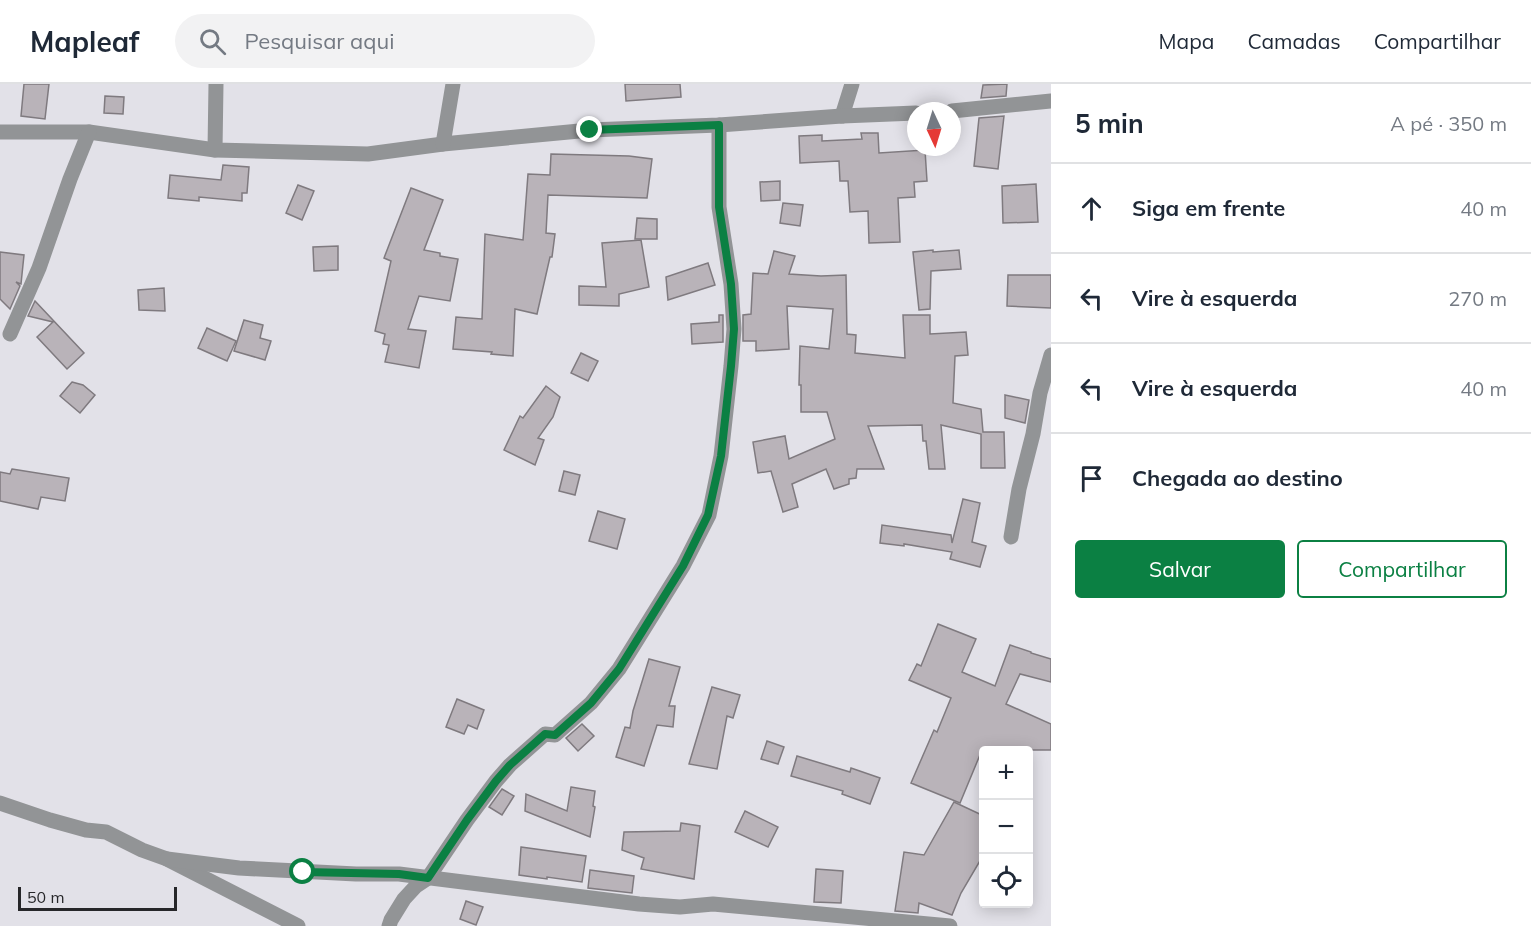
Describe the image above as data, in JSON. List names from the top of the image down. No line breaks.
{"scale_bar":"50 m","north":"bottom","page":{"header":"Mapleaf","search":"Pesquisar aqui","nav":["Mapa","Camadas","Compartilhar"],"heading":["5 min","A pé · 350 m"],"list":[["Siga em frente","40 m"],["Vire à esquerda","270 m"],["Vire à esquerda","40 m"],"Chegada ao destino"],"buttons":["Salvar","Compartilhar"],"map_buttons":["+","−"],"scale":"50 m"}}
